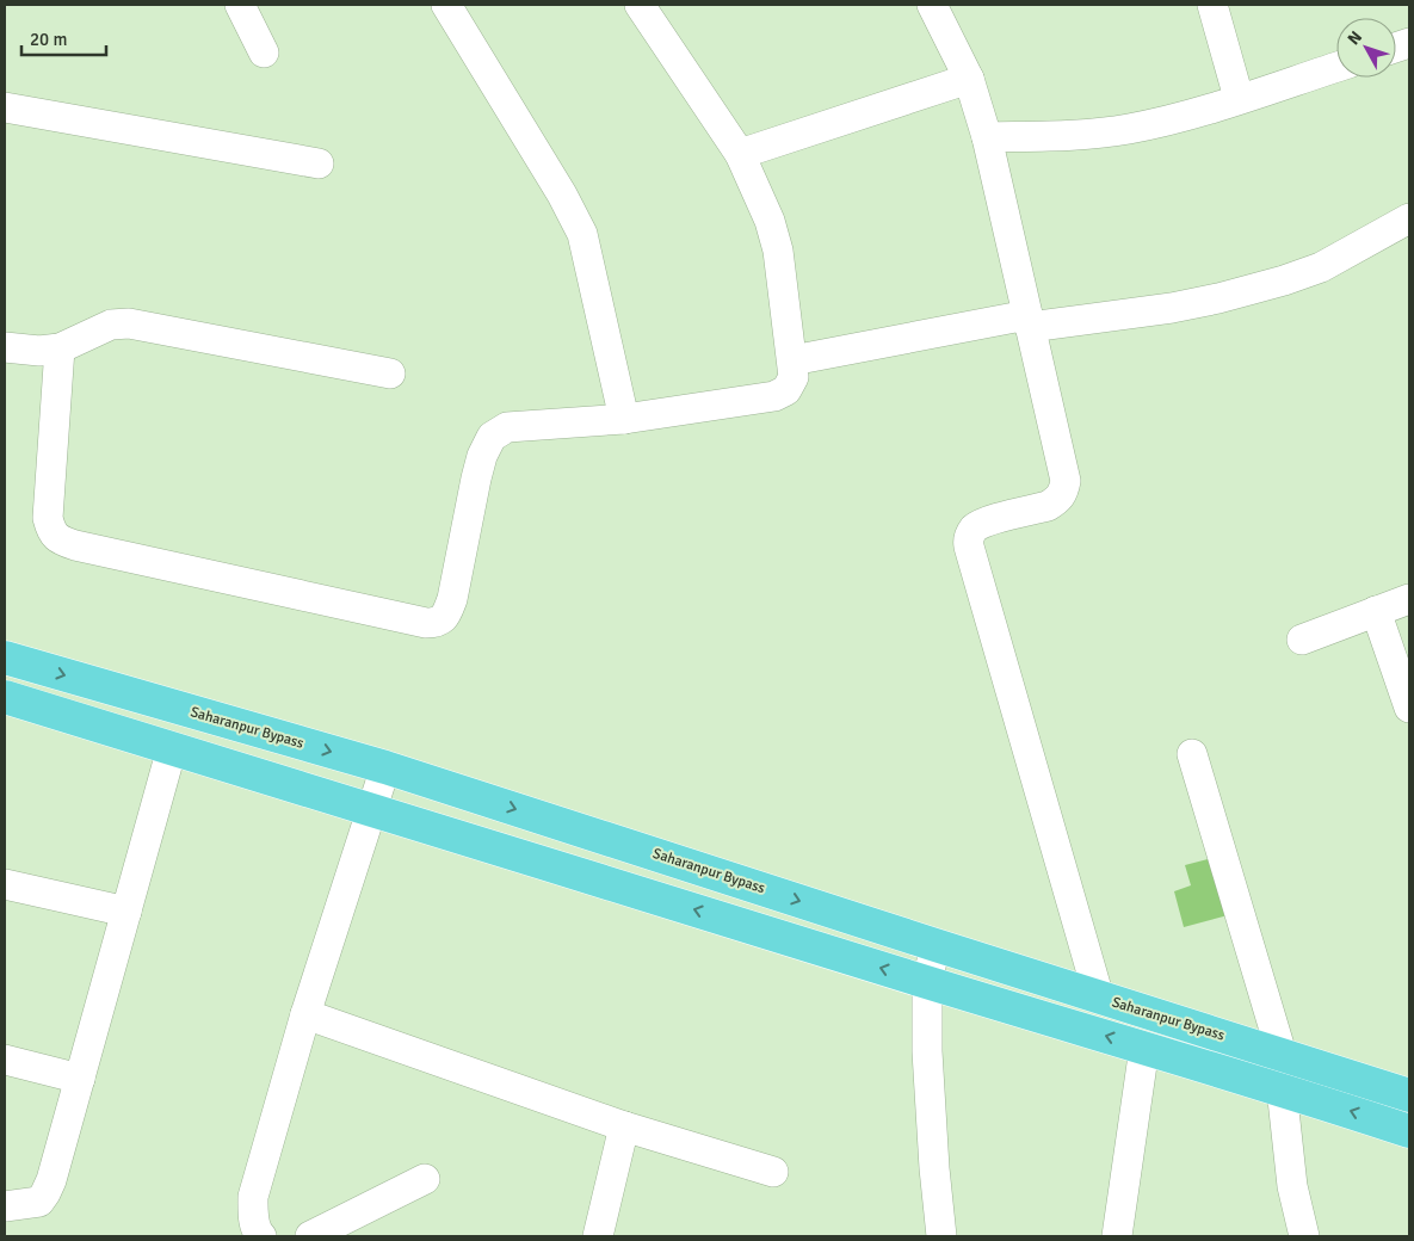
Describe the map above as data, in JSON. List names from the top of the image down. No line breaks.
{"streets":{"main road":["Saharanpur Bypass"]},"scale_bar":"20 m","north":"top left"}
